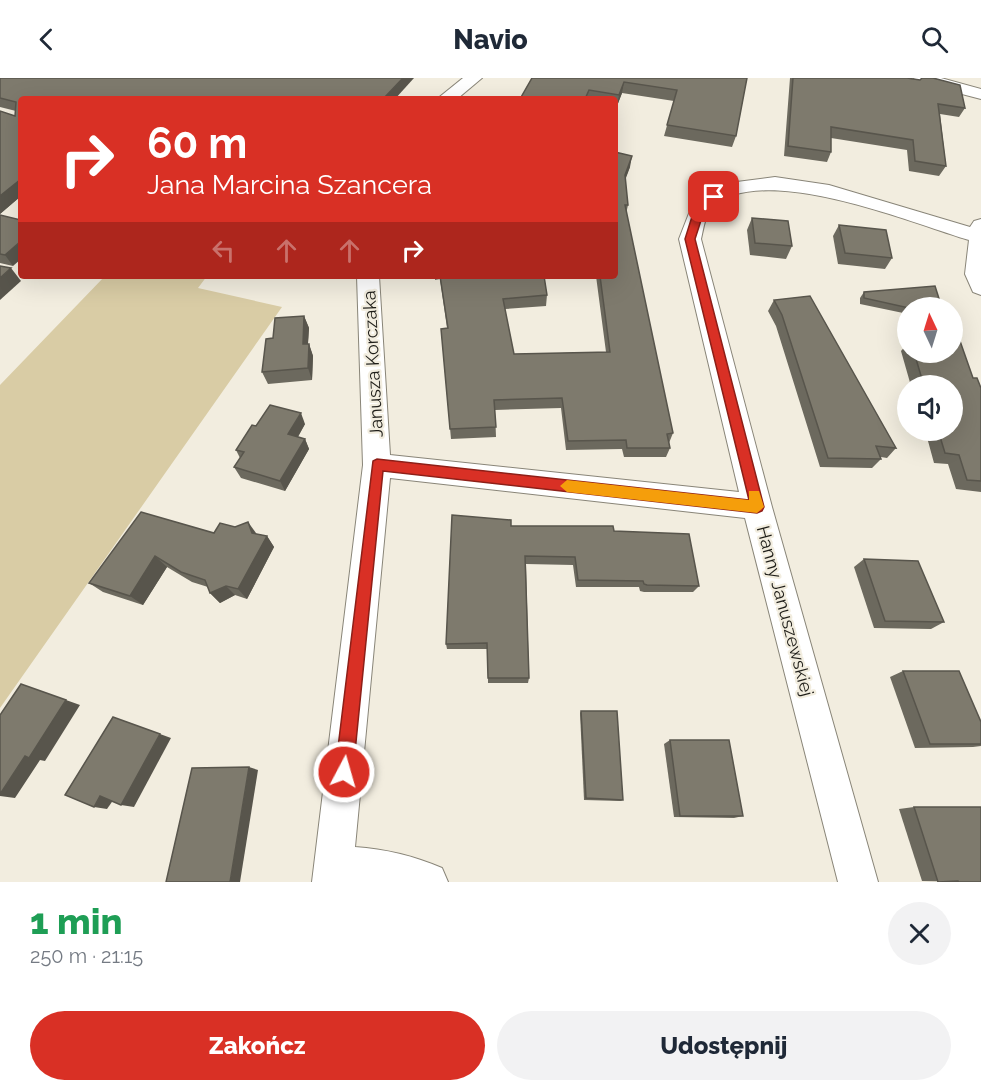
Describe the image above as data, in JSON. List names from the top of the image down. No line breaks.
{"streets":{"street":["Janusza Korczaka","Hanny Januszewskiej"]},"north":"top","page":{"header":"Navio","turn":["60 m","Jana Marcina Szancera"],"heading":["1 min","250 m · 21:15"],"buttons":["Zakończ","Udostępnij"]}}
